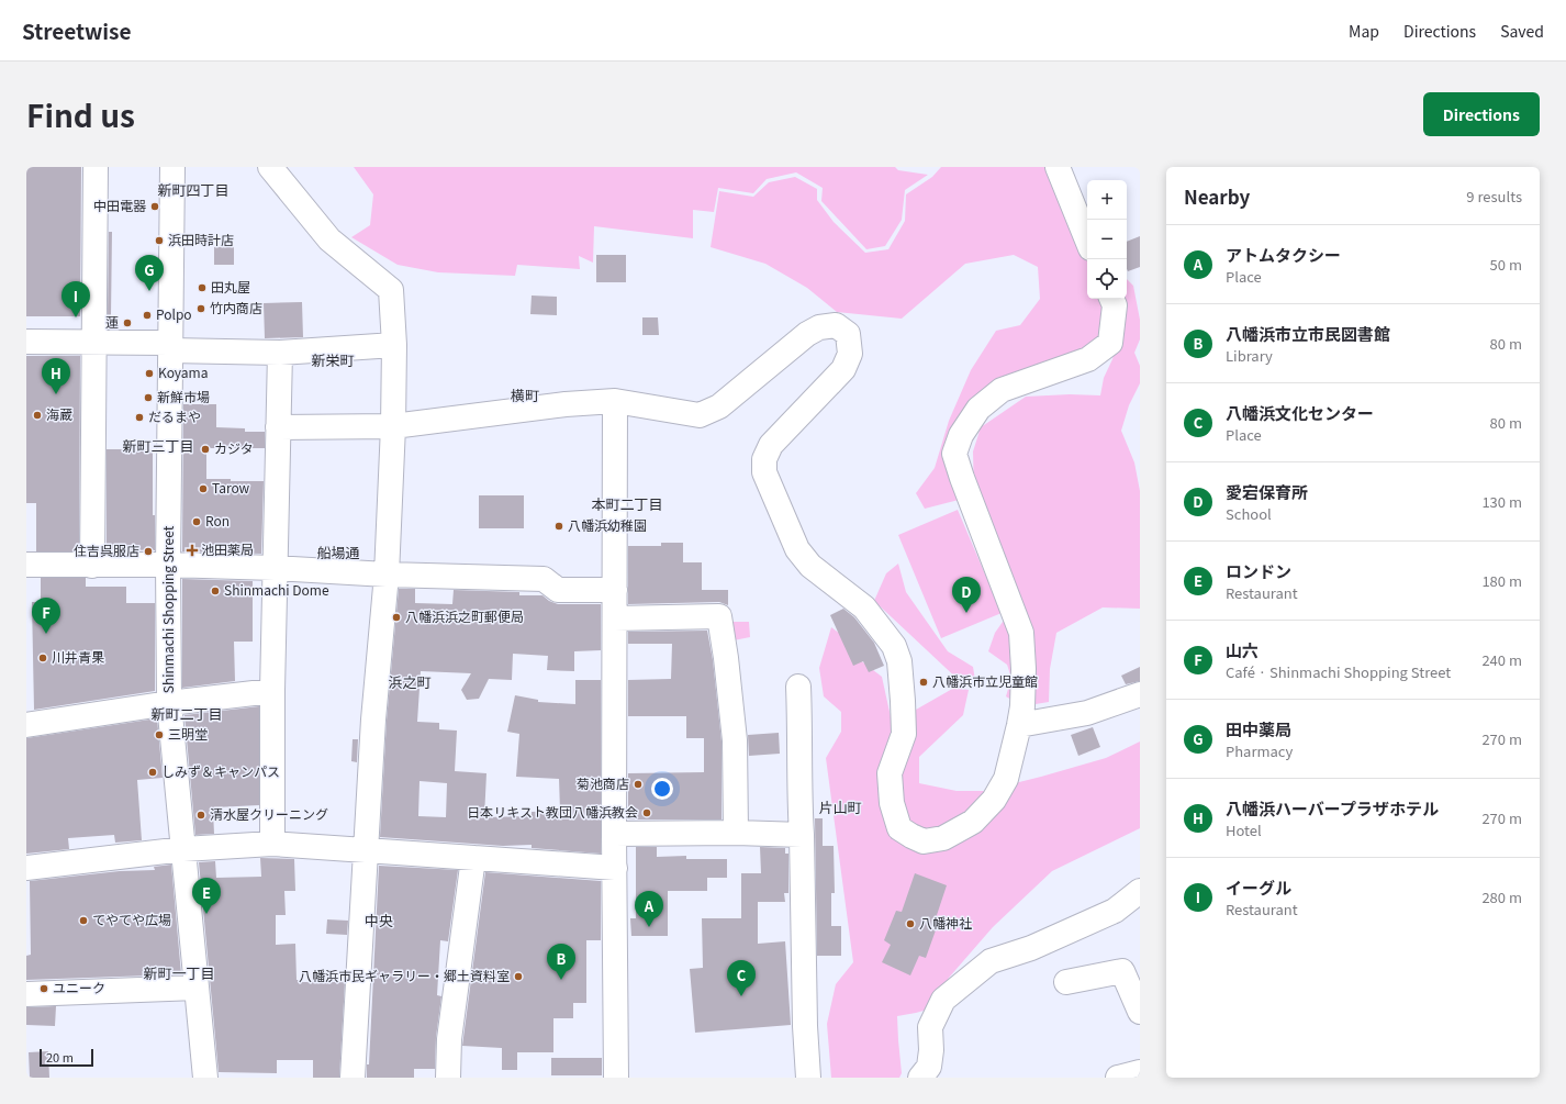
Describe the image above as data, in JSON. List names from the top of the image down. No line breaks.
{"streets":{"street":["Shinmachi Shopping Street"]},"districts":["新町四丁目","新栄町","横町","新町三丁目","本町二丁目","船場通","浜之町","新町二丁目","片山町","中央","新町一丁目"],"places":{"other":["中田電器","浜田時計店","田丸屋","竹内商店","Polpo","蓮","Koyama","新鮮市場","海蔵","だるまや","カジタ","Tarow","Ron","八幡浜幼稚園","住吉呉服店","Shinmachi Dome","八幡浜浜之町郵便局","川井青果","八幡浜市立児童館","三明堂","しみず＆キャンパス","菊池商店","日本リキスト教団八幡浜教会","清水屋クリーニング","てやてや広場","八幡神社","八幡浜市民ギャラリー・郷土資料室","ユニーク"],"health":["池田薬局"]},"scale_bar":"20 m","page":{"header":"Streetwise","nav":["Map","Directions","Saved"],"title":"Find us","buttons":"Directions","heading":["Nearby","9 results"],"map_buttons":["+","−"],"list":[{"mark":"A","name":"アトムタクシー","note":"Place","value":"50 m"},{"mark":"B","name":"八幡浜市立市民図書館","note":"Library","value":"80 m"},{"mark":"C","name":"八幡浜文化センター","note":"Place","value":"80 m"},{"mark":"D","name":"愛宕保育所","note":"School","value":"130 m"},{"mark":"E","name":"ロンドン","note":"Restaurant","value":"180 m"},{"mark":"F","name":"山六","note":"Café · Shinmachi Shopping Street","value":"240 m"},{"mark":"G","name":"田中薬局","note":"Pharmacy","value":"270 m"},{"mark":"H","name":"八幡浜ハーバープラザホテル","note":"Hotel","value":"270 m"},{"mark":"I","name":"イーグル","note":"Restaurant","value":"280 m"}],"pins":["G","I","H","D","F","E","A","B","C"],"scale":"20 m"}}
